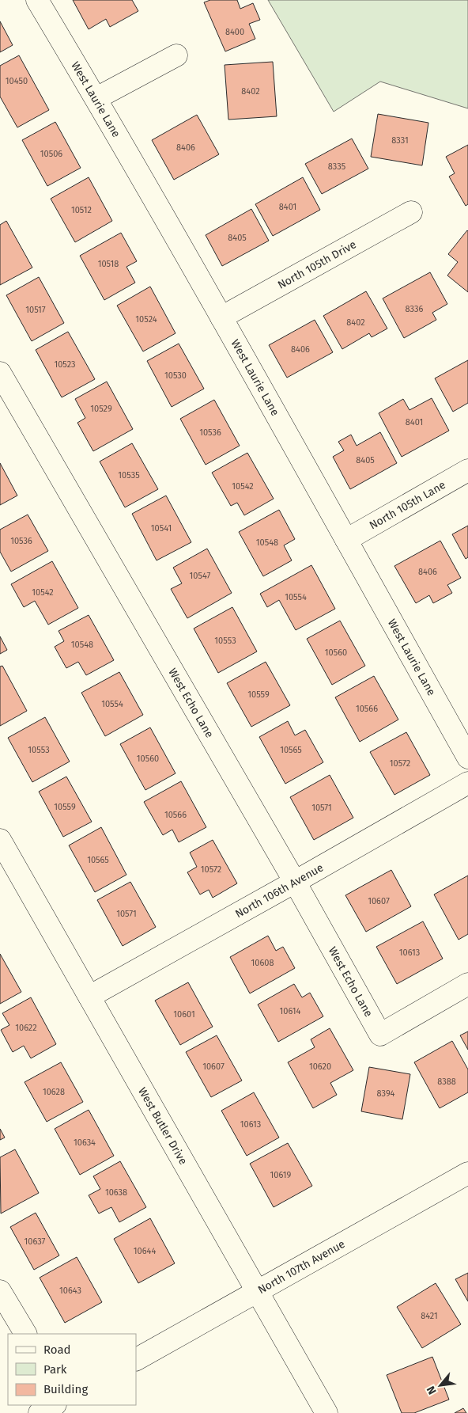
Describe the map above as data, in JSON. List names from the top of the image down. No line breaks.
{"streets":{"street":["West Laurie Lane","North 105th Drive","North 105th Lane","West Echo Lane","North 106th Avenue","West Butler Drive","North 107th Avenue"]},"crossings":[["West Laurie Lane","North 105th Drive"],["West Laurie Lane","North 105th Lane"],["West Echo Lane","North 106th Avenue"],["North 106th Avenue","West Butler Drive"],["West Butler Drive","North 107th Avenue"]],"house_numbers":["8400","10450","8402","8331","8406","10506","8335","8401","10512","8405","10518","8336","10517","10524","8402","8406","10523","10530","10529","8401","10536","8405","10535","10542","10541","10536","10548","8406","10547","10542","10554","10553","10548","10560","10559","10554","10566","10553","10565","10560","10572","10559","10571","10566","10565","10572","10607","10571","10613","10608","10614","10601","10622","10607","10620","8388","10628","8394","10613","10634","10619","10638","10637","10644","10643","8421"],"legend":["Road","Park","Building"],"north":"bottom left"}
